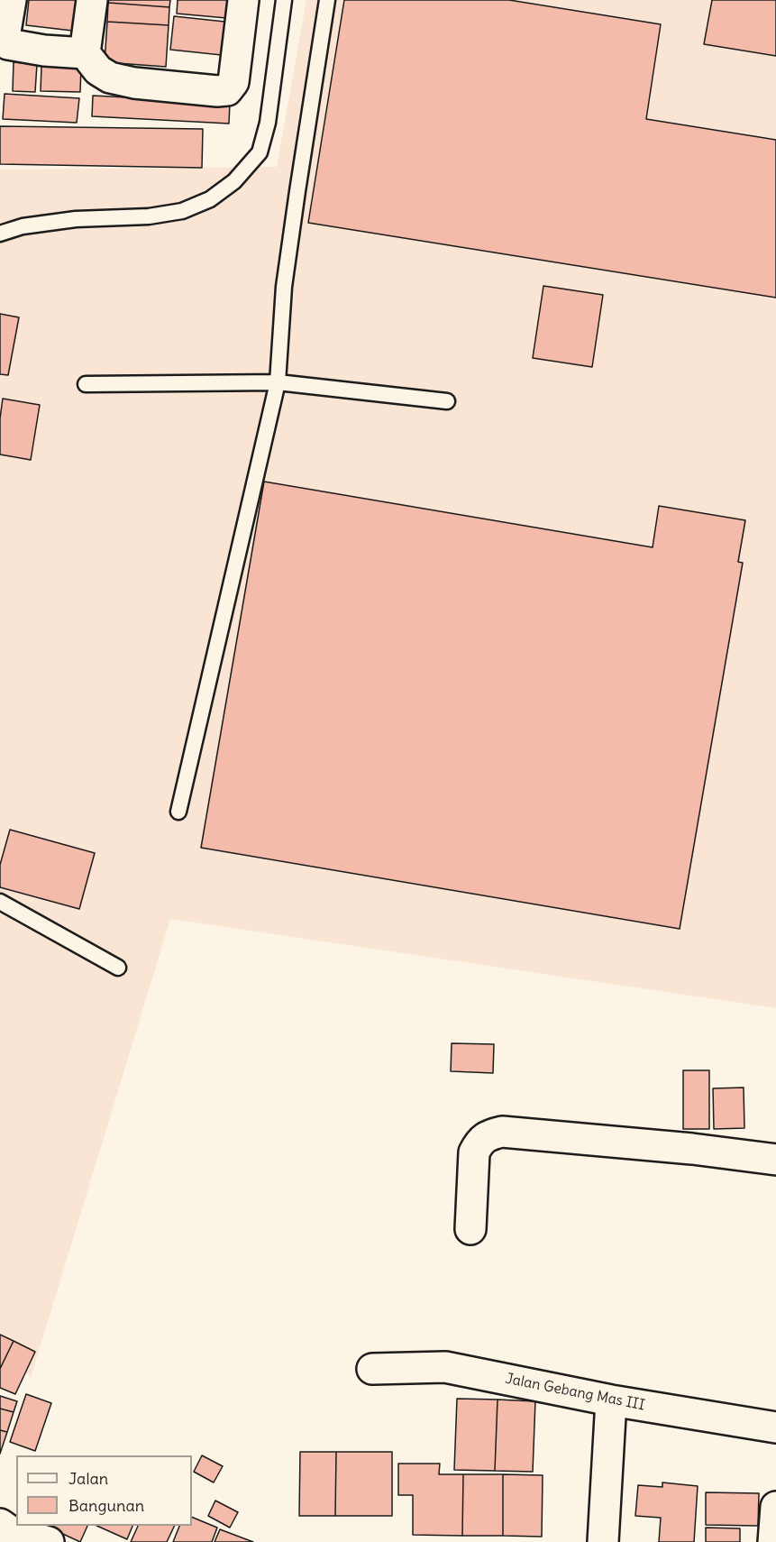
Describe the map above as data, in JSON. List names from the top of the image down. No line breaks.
{"streets":{"street":["Jalan Gebang Mas III"]},"legend":["Jalan","Bangunan"]}
